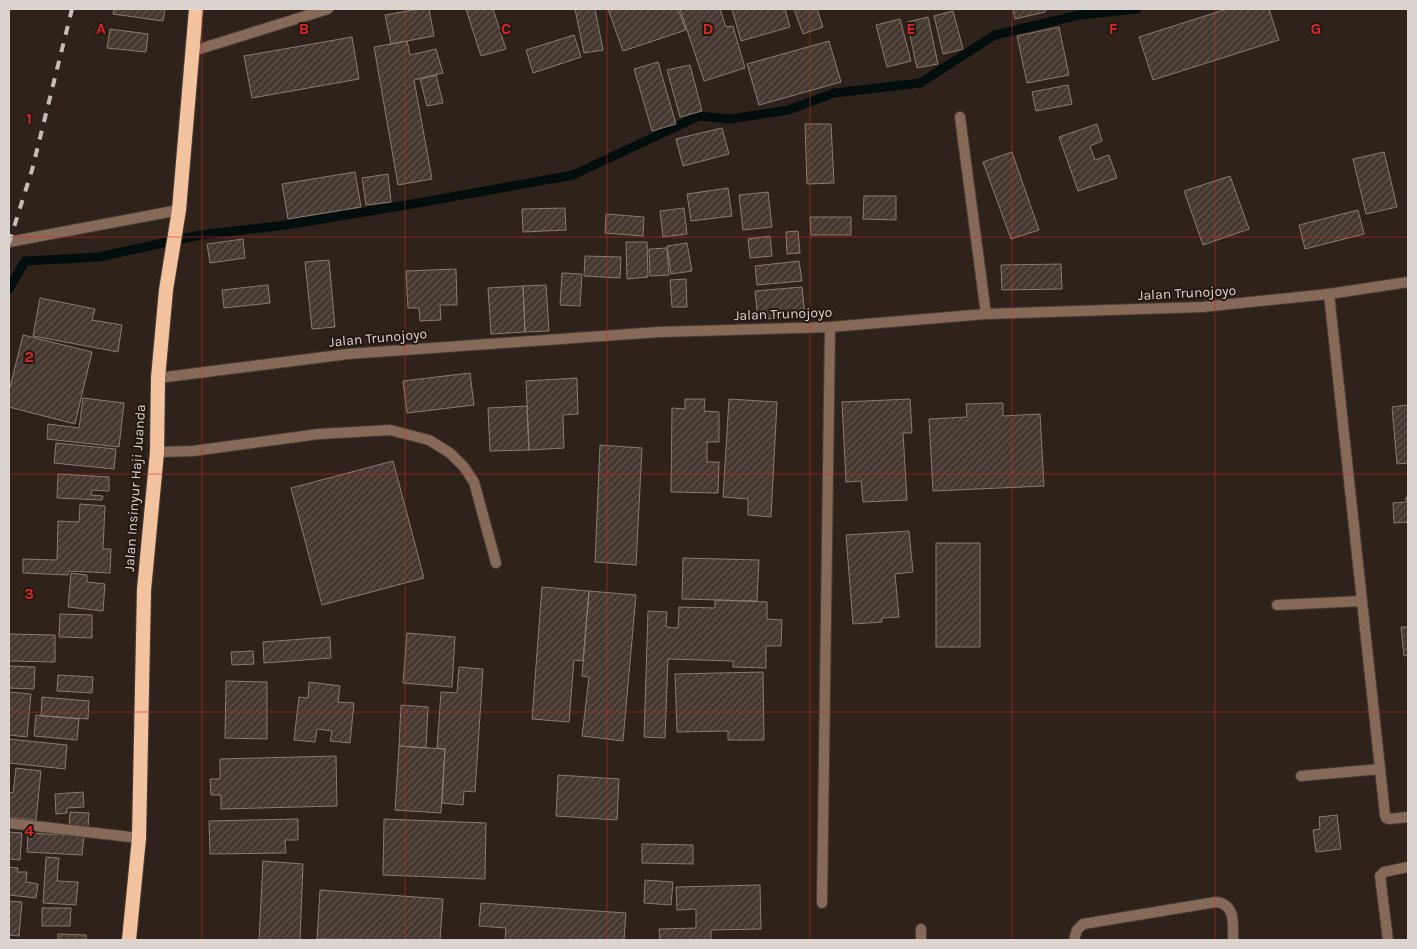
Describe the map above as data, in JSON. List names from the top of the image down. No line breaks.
{"streets":{"highway":["Jalan Insinyur Haji Juanda"],"street":["Jalan Trunojoyo"]},"crossings":[["Jalan Trunojoyo","Jalan Insinyur Haji Juanda"]],"grid":{"columns":["A","B","C","D","E","F","G"],"rows":["1","2","3","4"]}}
